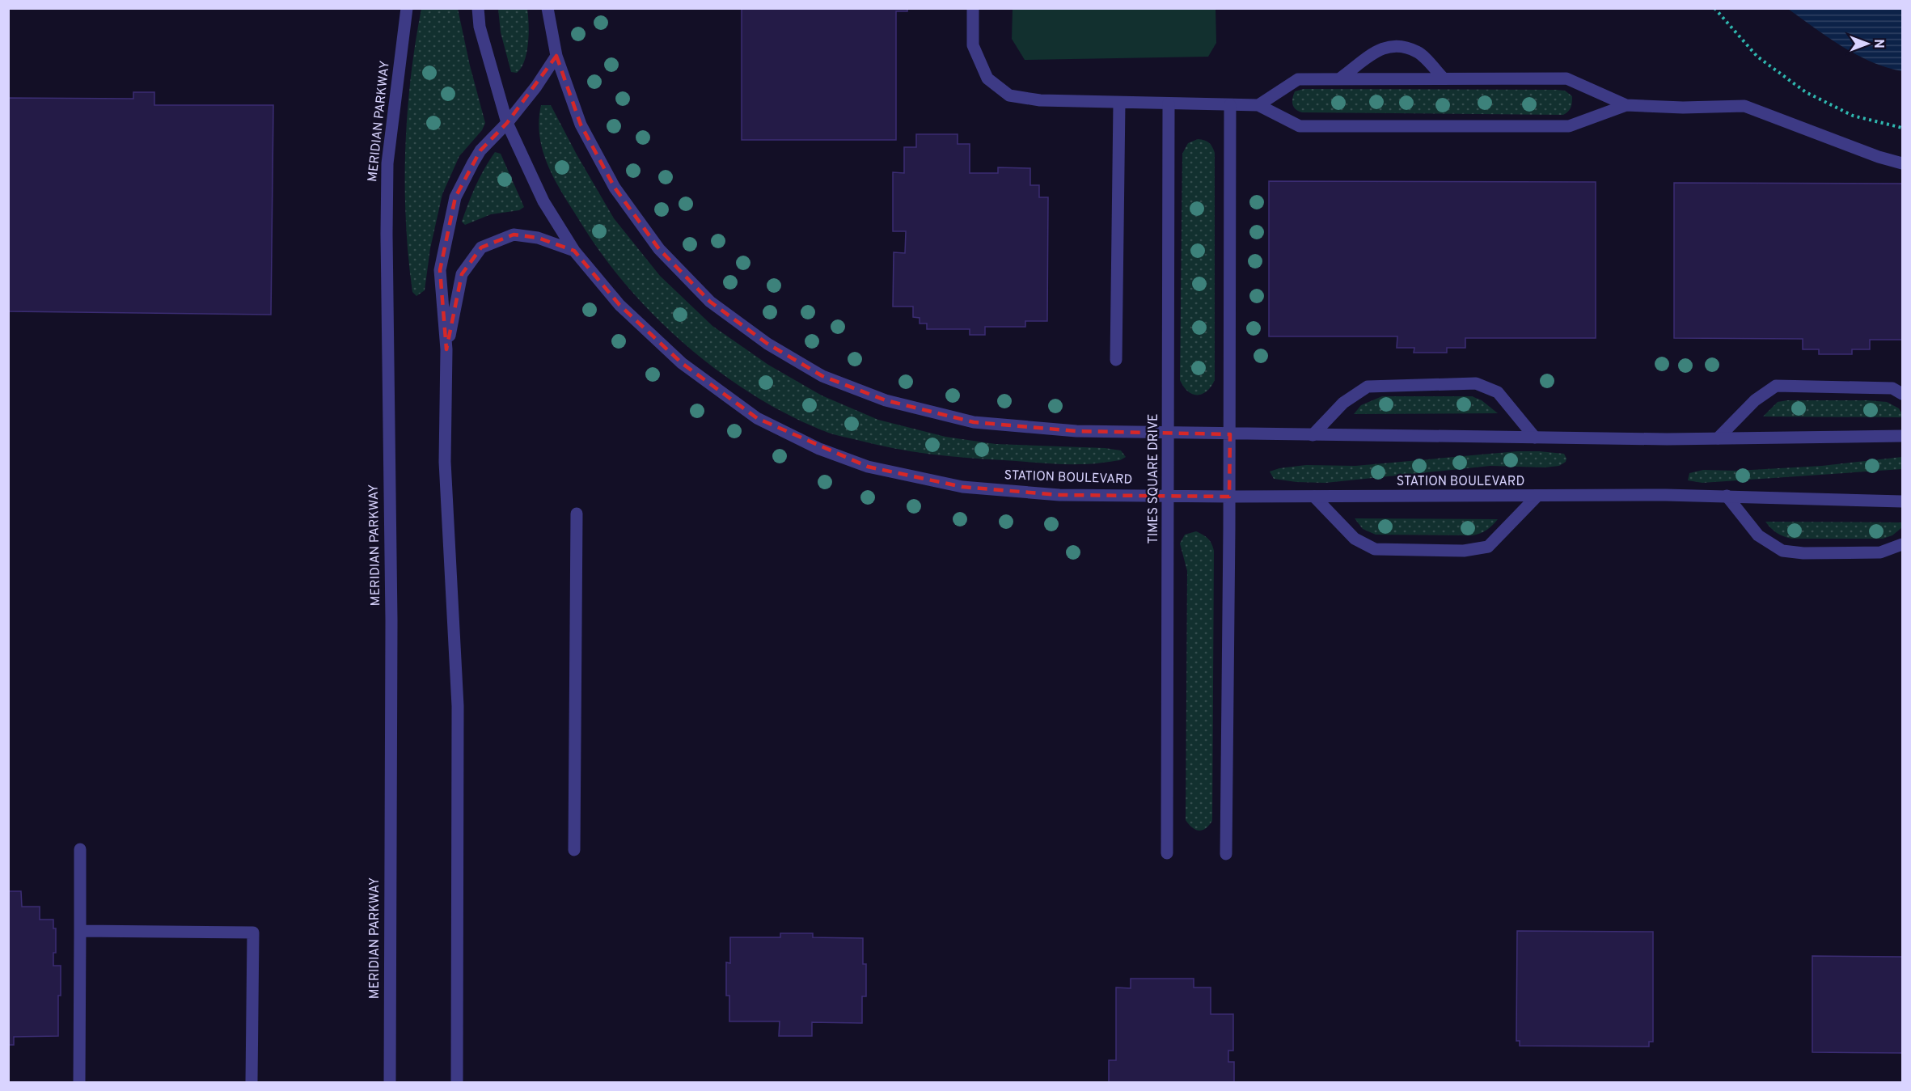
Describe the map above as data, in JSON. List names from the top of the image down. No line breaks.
{"streets":{"street":["MERIDIAN PARKWAY","STATION BOULEVARD","TIMES SQUARE DRIVE"]},"crossings":[["STATION BOULEVARD","TIMES SQUARE DRIVE"]],"north":"right"}
